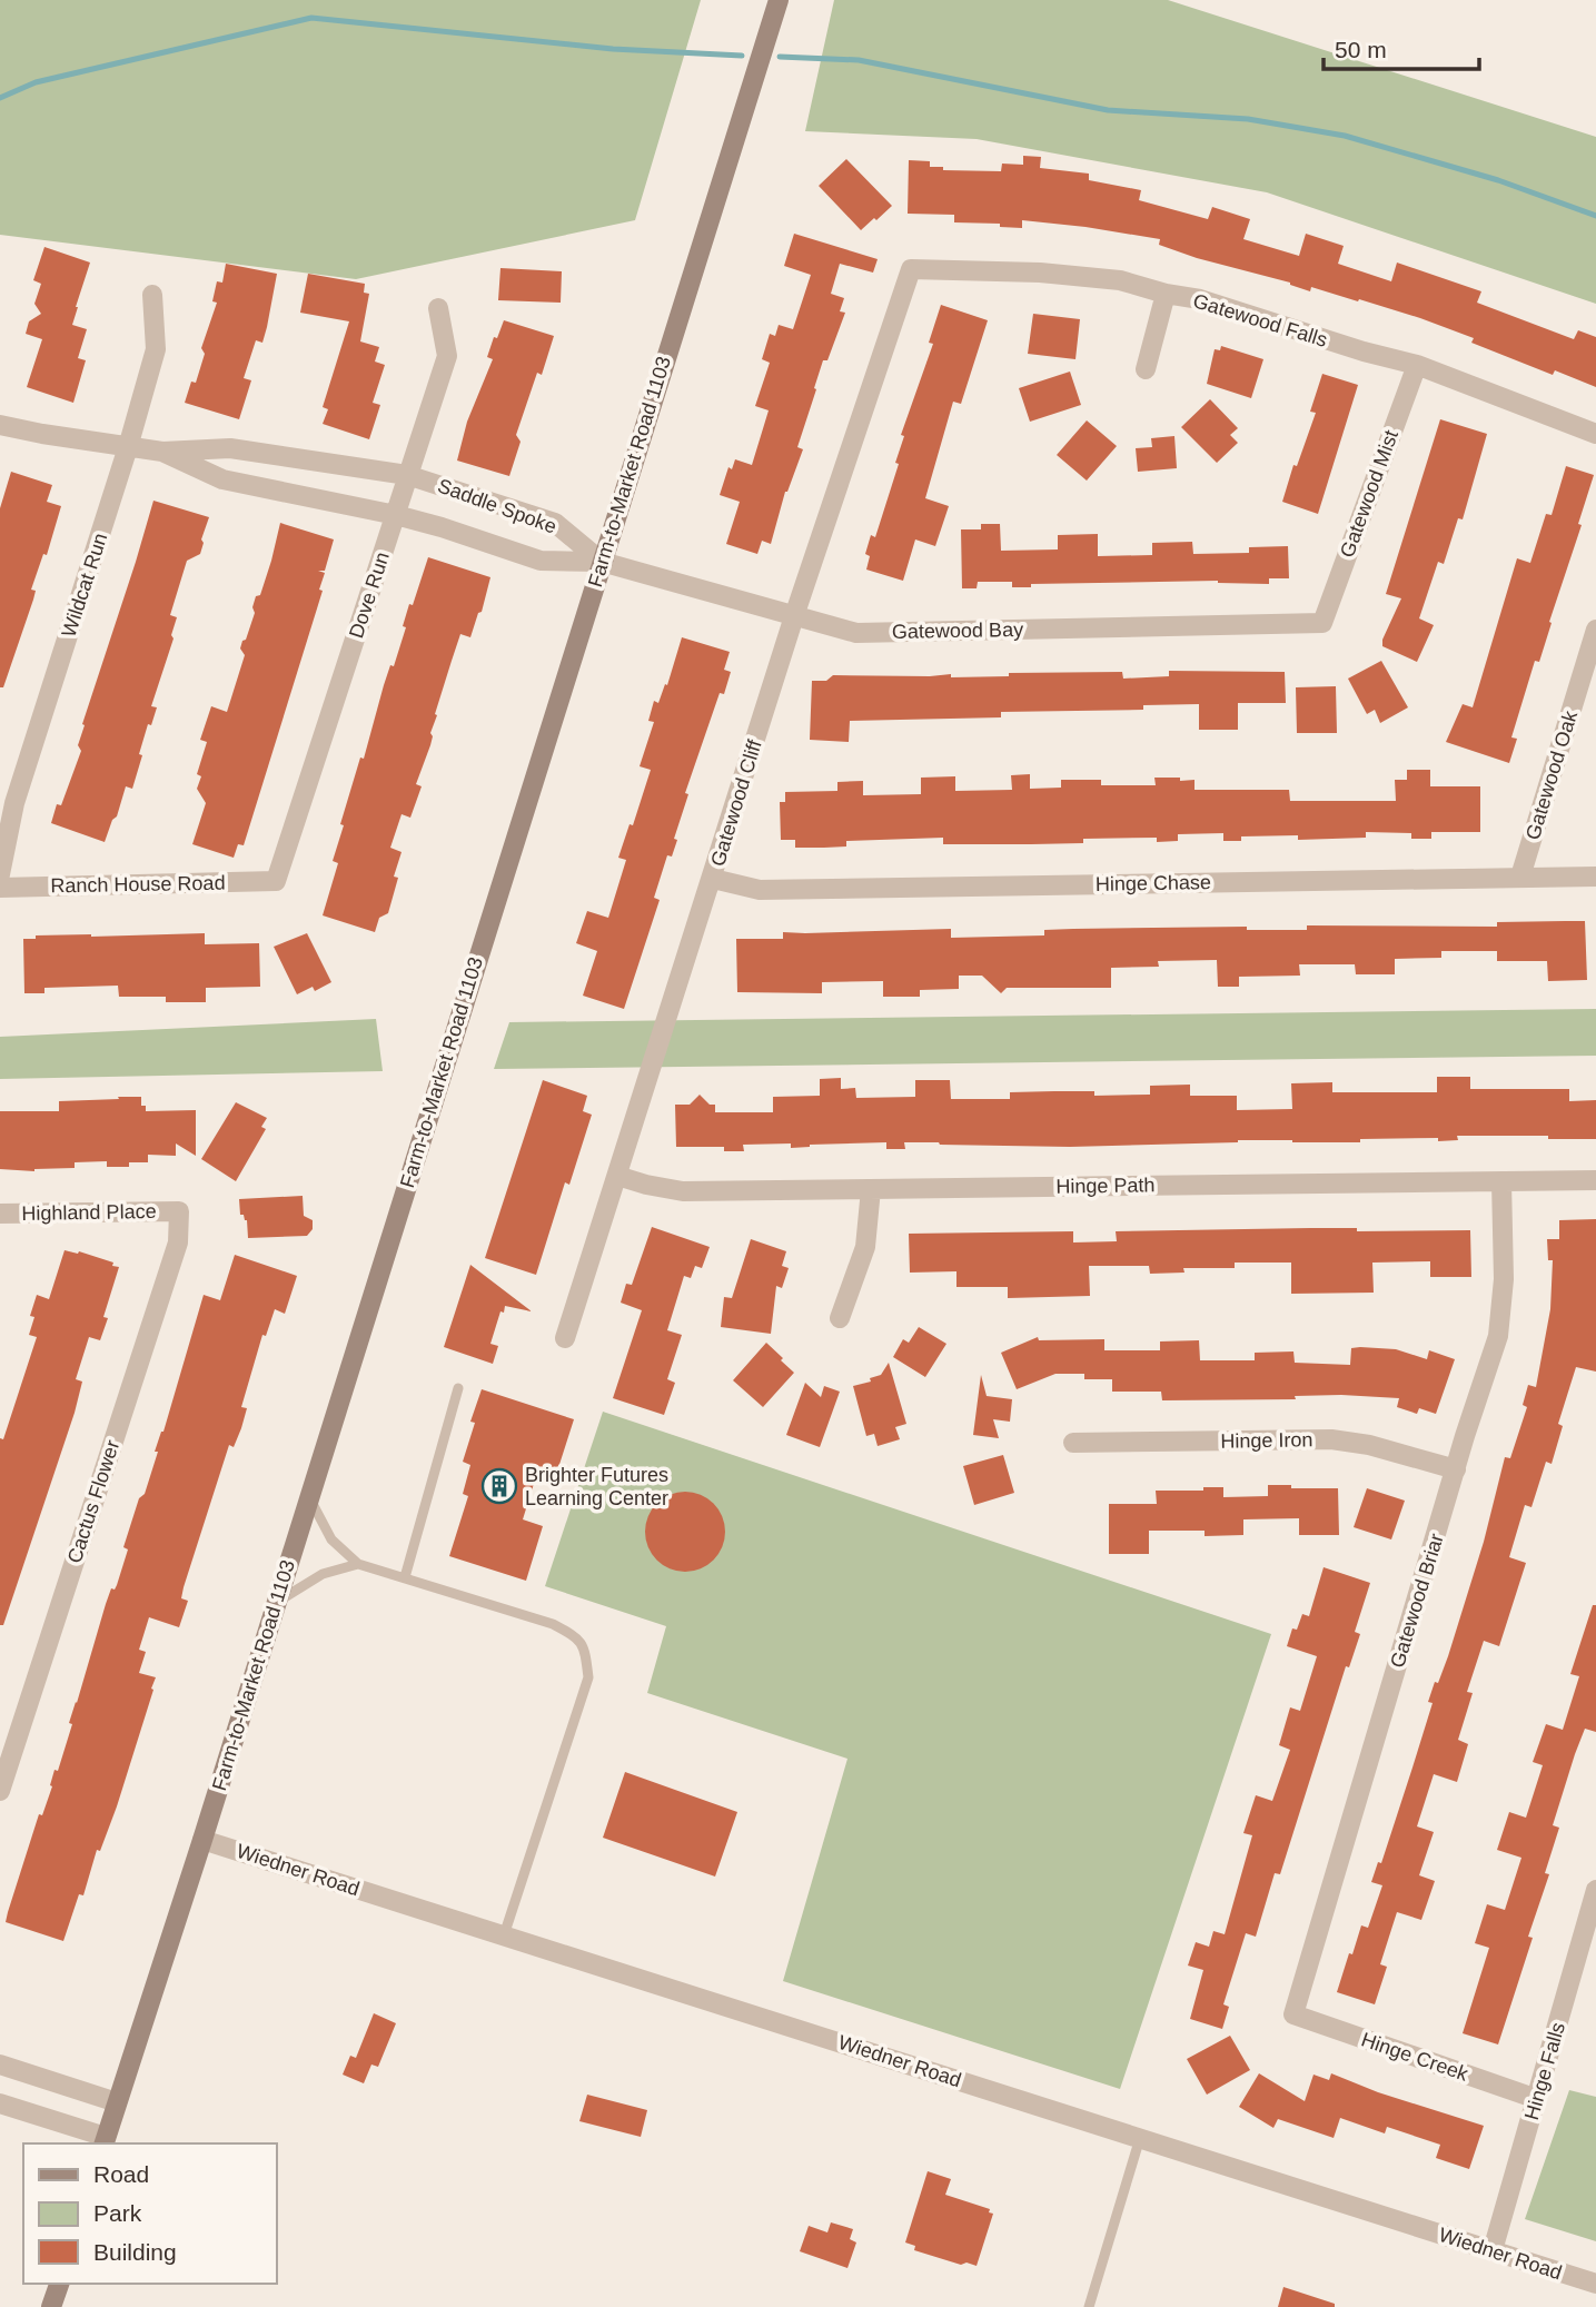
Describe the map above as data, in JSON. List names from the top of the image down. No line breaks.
{"streets":{"main road":["Farm-to-Market Road 1103"],"street":["Gatewood Falls","Gatewood Mist","Saddle Spoke","Wildcat Run","Dove Run","Gatewood Bay","Gatewood Oak","Gatewood Cliff","Hinge Chase","Ranch House Road","Hinge Path","Highland Place","Hinge Iron","Cactus Flower","Gatewood Briar","Wiedner Road","Hinge Creek","Hinge Falls"]},"crossings":[["Gatewood Falls","Gatewood Mist"],["Gatewood Falls","Gatewood Cliff"],["Farm-to-Market Road 1103","Saddle Spoke"],["Farm-to-Market Road 1103","Gatewood Bay"],["Farm-to-Market Road 1103","Wiedner Road"],["Gatewood Mist","Gatewood Bay"],["Saddle Spoke","Wildcat Run"],["Saddle Spoke","Dove Run"],["Saddle Spoke","Gatewood Bay"],["Dove Run","Ranch House Road"],["Gatewood Bay","Gatewood Cliff"],["Gatewood Oak","Hinge Chase"],["Gatewood Cliff","Hinge Chase"],["Gatewood Cliff","Hinge Path"],["Hinge Path","Gatewood Briar"],["Highland Place","Cactus Flower"],["Hinge Iron","Gatewood Briar"],["Gatewood Briar","Hinge Creek"],["Wiedner Road","Hinge Falls"],["Hinge Creek","Hinge Falls"]],"places":{"building":["Brighter Futures Learning Center"]},"legend":["Road","Park","Building"],"scale_bar":"50 m"}
